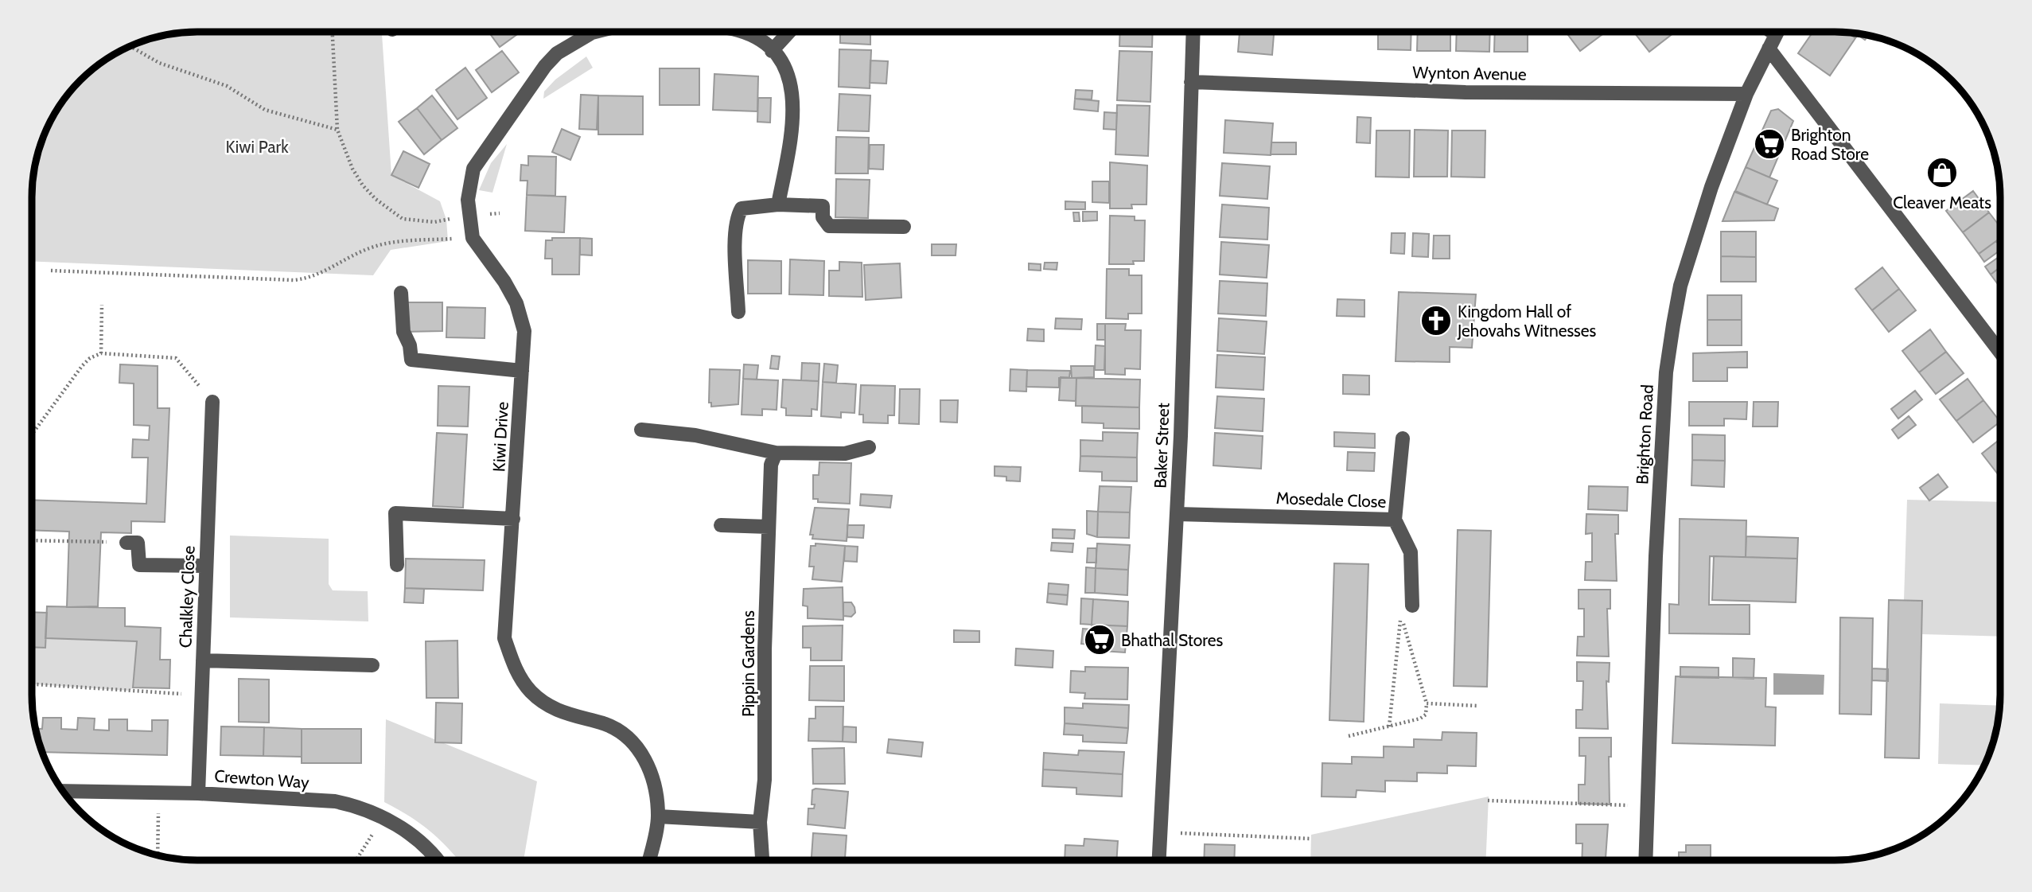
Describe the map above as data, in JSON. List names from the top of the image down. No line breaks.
{"streets":{"street":["Wynton Avenue","Brighton Road","Kiwi Drive","Baker Street","Mosedale Close","Chalkley Close","Pippin Gardens","Crewton Way"]},"crossings":[["Wynton Avenue","Brighton Road"],["Wynton Avenue","Baker Street"],["Baker Street","Mosedale Close"],["Chalkley Close","Crewton Way"]],"parks":["Kiwi Park"],"places":{"supermarket":["Brighton Road Store","Bhathal Stores"],"shop":["Cleaver Meats"],"church":["Kingdom Hall of Jehovahs Witnesses"]}}
